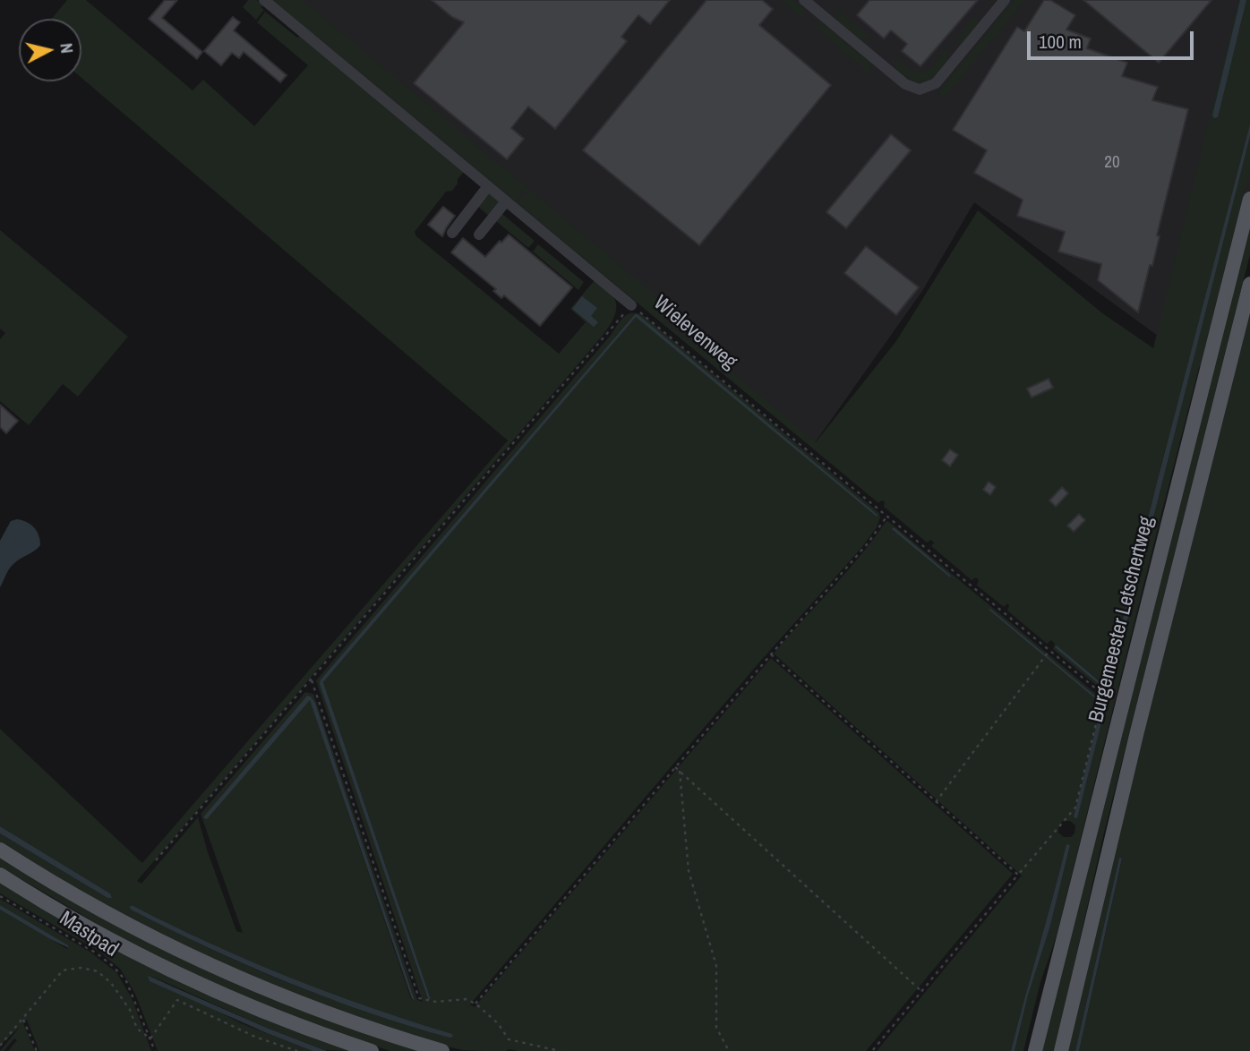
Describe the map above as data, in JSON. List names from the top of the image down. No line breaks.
{"streets":{"main road":["Burgemeester Letschertweg"],"street":["Wielevenweg"],"path":["Mastpad"]},"house_numbers":["20"],"scale_bar":"100 m","north":"right"}
